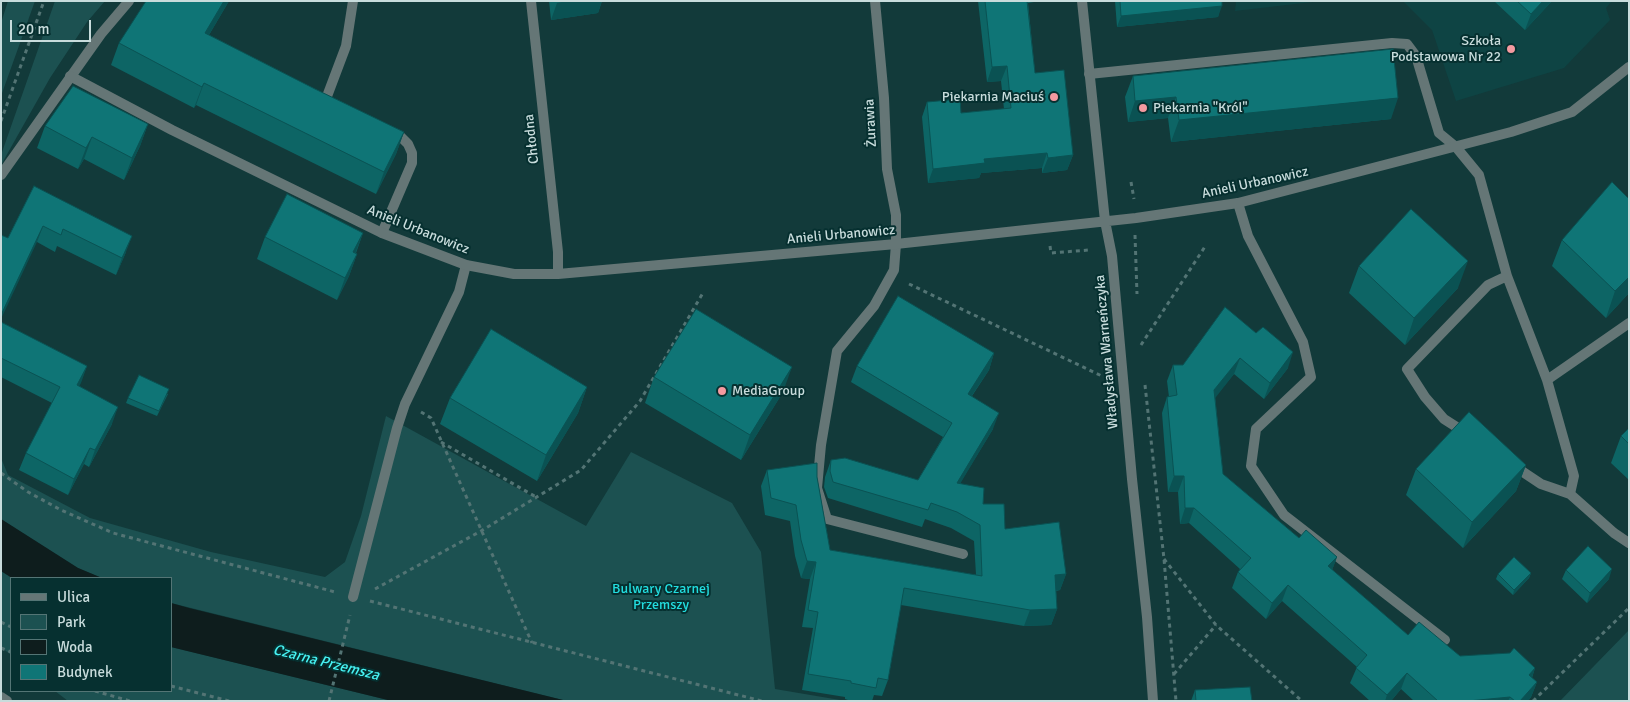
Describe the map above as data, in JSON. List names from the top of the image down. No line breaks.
{"streets":{"street":["Żurawia","Chłodna","Anieli Urbanowicz","Władysława Warneńczyka"]},"crossings":[["Żurawia","Anieli Urbanowicz"],["Chłodna","Anieli Urbanowicz"],["Anieli Urbanowicz","Władysława Warneńczyka"]],"water":["Czarna Przemsza"],"parks":["Bulwary Czarnej Przemszy"],"places":["Szkoła Podstawowa Nr 22","Piekarnia Maciuś","Piekarnia \"Król\"","MediaGroup"],"legend":["Ulica","Park","Woda","Budynek"],"scale_bar":"20 m"}
